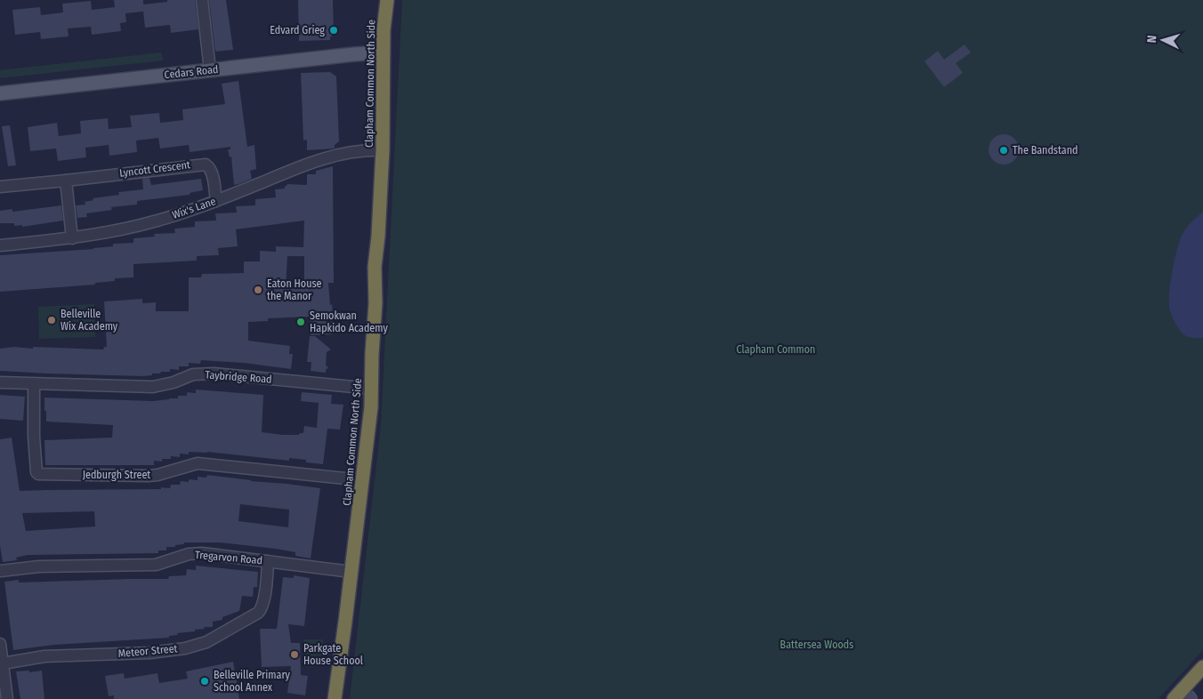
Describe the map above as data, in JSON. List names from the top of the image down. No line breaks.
{"streets":{"highway":["Clapham Common North Side"],"main road":["Cedars Road"],"street":["Lyncott Crescent","Wix's Lane","Taybridge Road","Jedburgh Street","Tregarvon Road","Meteor Street"]},"crossings":[["Cedars Road","Clapham Common North Side"],["Clapham Common North Side","Wix's Lane"],["Clapham Common North Side","Taybridge Road"],["Clapham Common North Side","Jedburgh Street"],["Clapham Common North Side","Tregarvon Road"],["Lyncott Crescent","Wix's Lane"],["Taybridge Road","Jedburgh Street"],["Tregarvon Road","Meteor Street"]],"parks":["Clapham Common","Battersea Woods"],"places":["Edvard Grieg","The Bandstand","Eaton House the Manor","Belleville Wix Academy","Semokwan Hapkido Academy","Parkgate House School","Belleville Primary School Annex"],"north":"left"}
